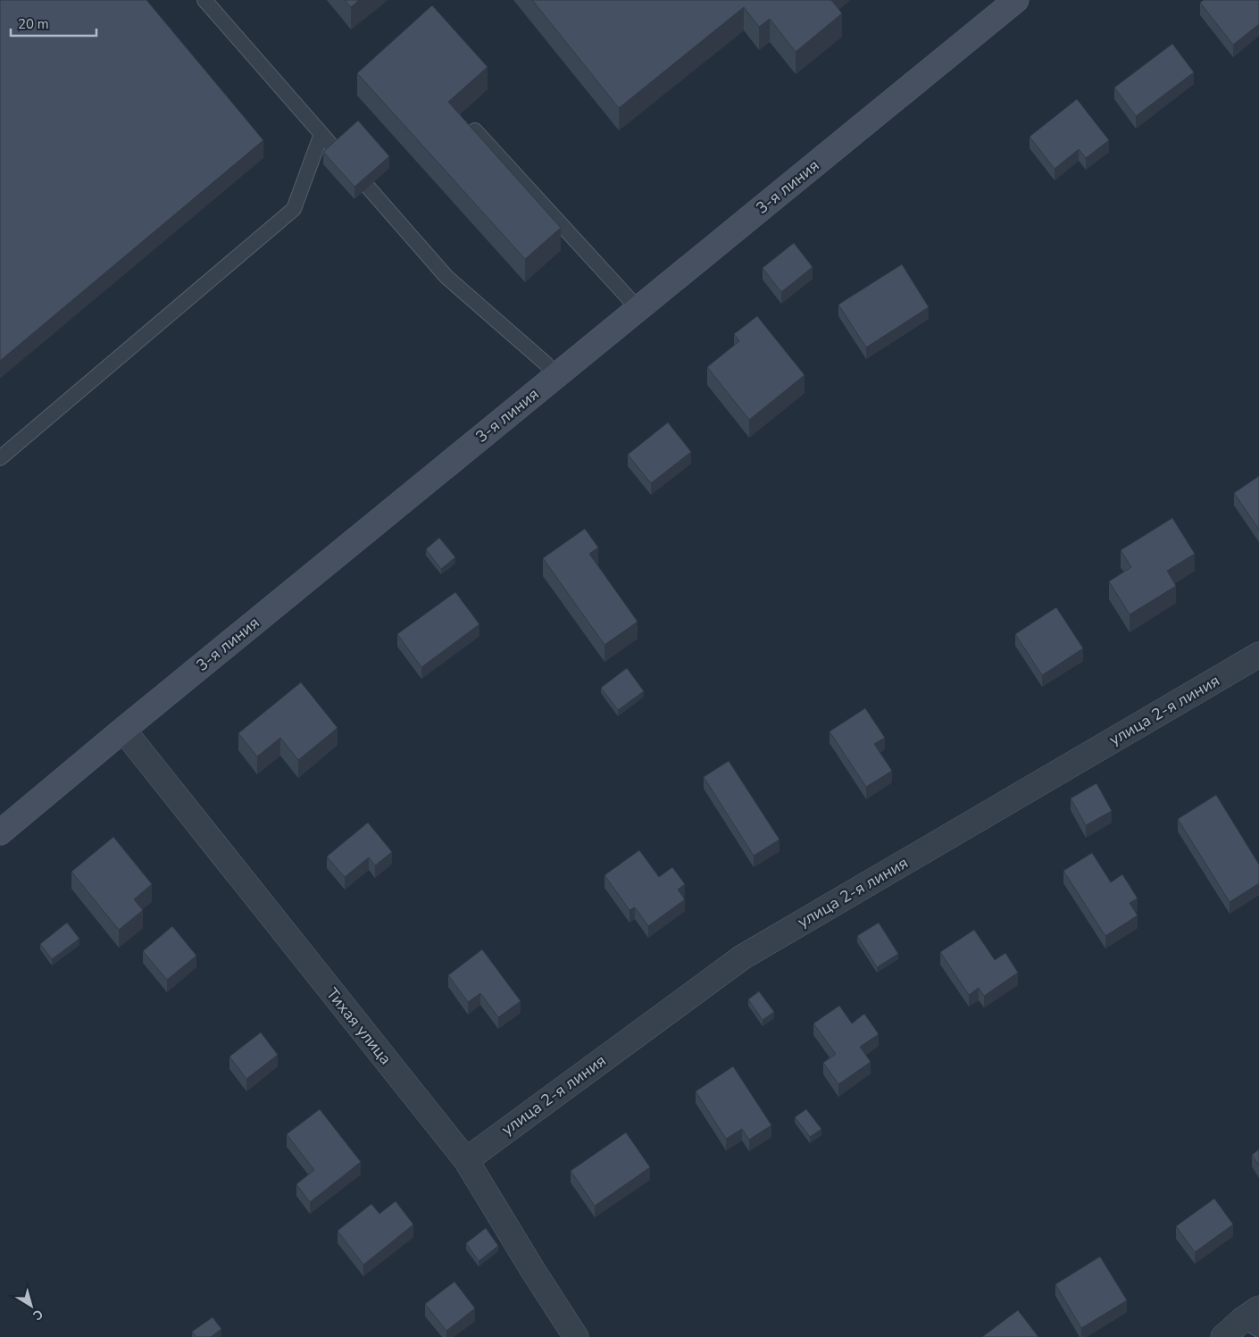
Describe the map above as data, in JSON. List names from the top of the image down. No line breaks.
{"streets":{"street":["3-я линия","улица 2-я линия","Тихая улица"]},"crossings":[["3-я линия","Тихая улица"],["улица 2-я линия","Тихая улица"]],"scale_bar":"20 m","north":"bottom right"}
